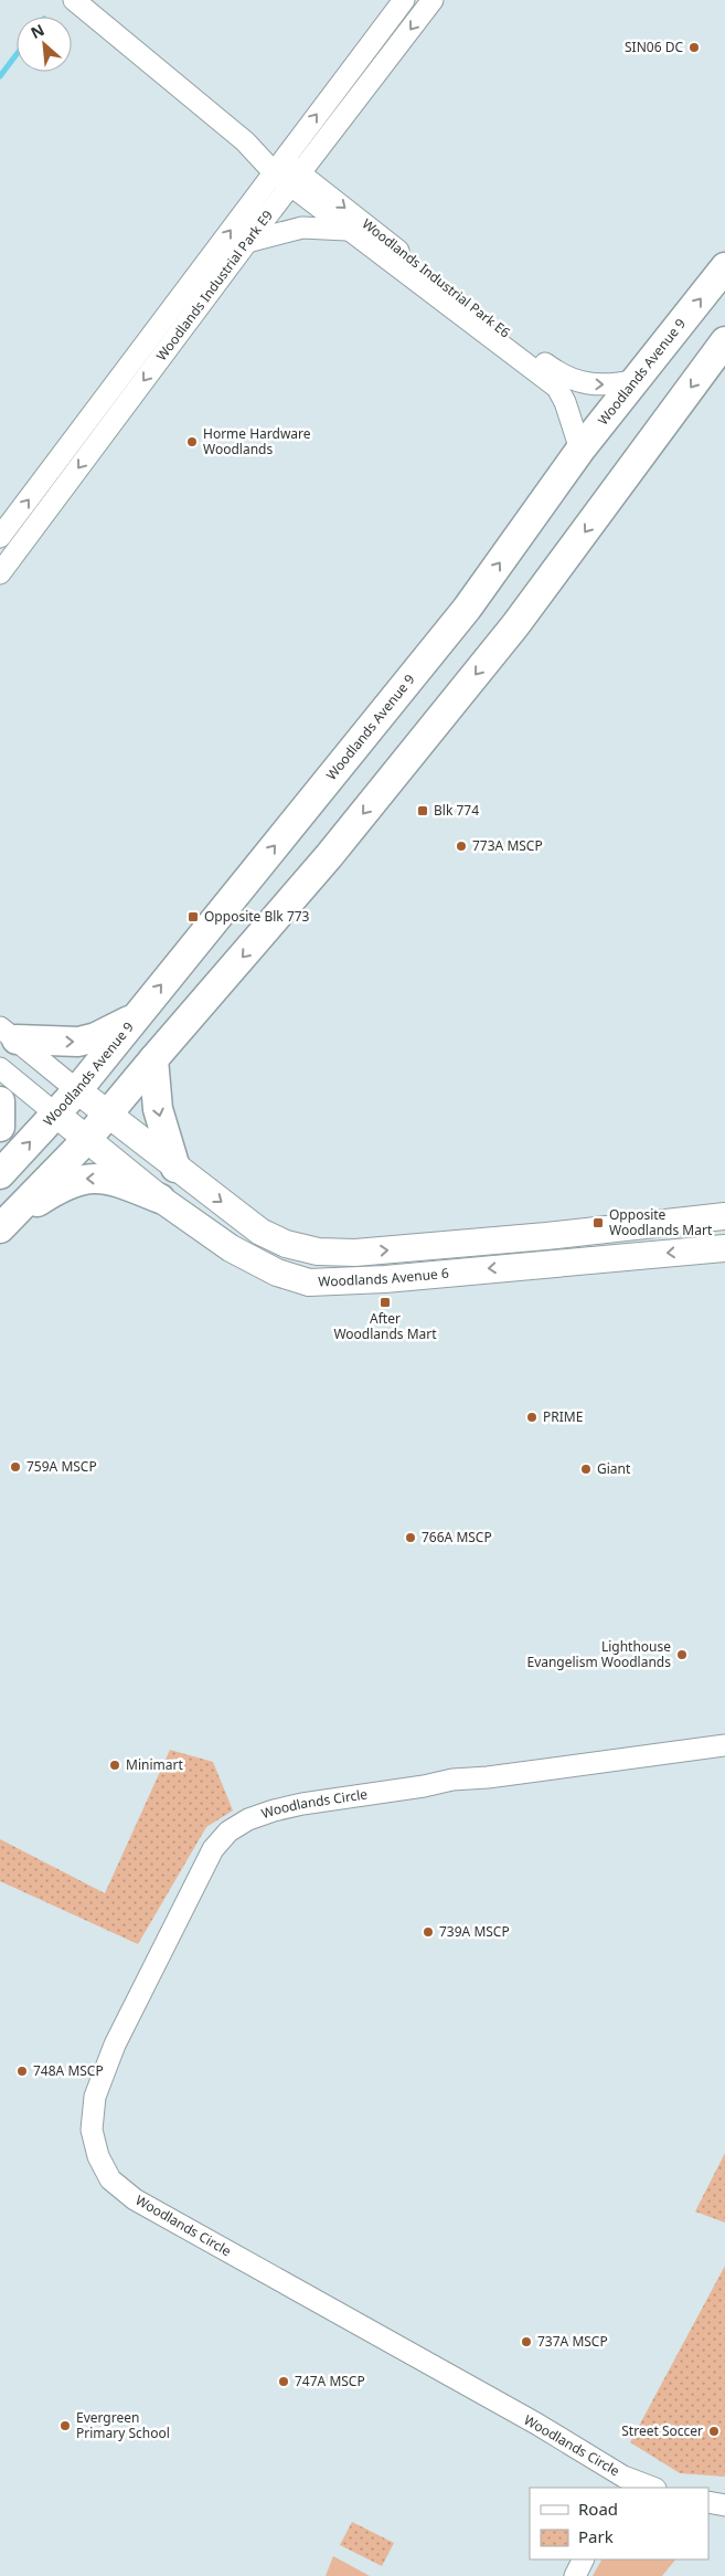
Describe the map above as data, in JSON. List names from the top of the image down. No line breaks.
{"streets":{"main road":["Woodlands Avenue 9"],"street":["Woodlands Industrial Park E6","Woodlands Industrial Park E9","Woodlands Avenue 6","Woodlands Circle"]},"crossings":[["Woodlands Industrial Park E6","Woodlands Industrial Park E9"],["Woodlands Industrial Park E6","Woodlands Avenue 9"],["Woodlands Avenue 9","Woodlands Avenue 6"]],"places":{"other":["SIN06 DC","Horme Hardware Woodlands","773A MSCP","PRIME","759A MSCP","Giant","766A MSCP","Lighthouse Evangelism Woodlands","Minimart","739A MSCP","748A MSCP","737A MSCP","747A MSCP","Evergreen Primary School","Street Soccer"],"transit":["Blk 774","Opposite Blk 773","Opposite Woodlands Mart","After Woodlands Mart"]},"legend":["Road","Park"],"north":"top left"}
